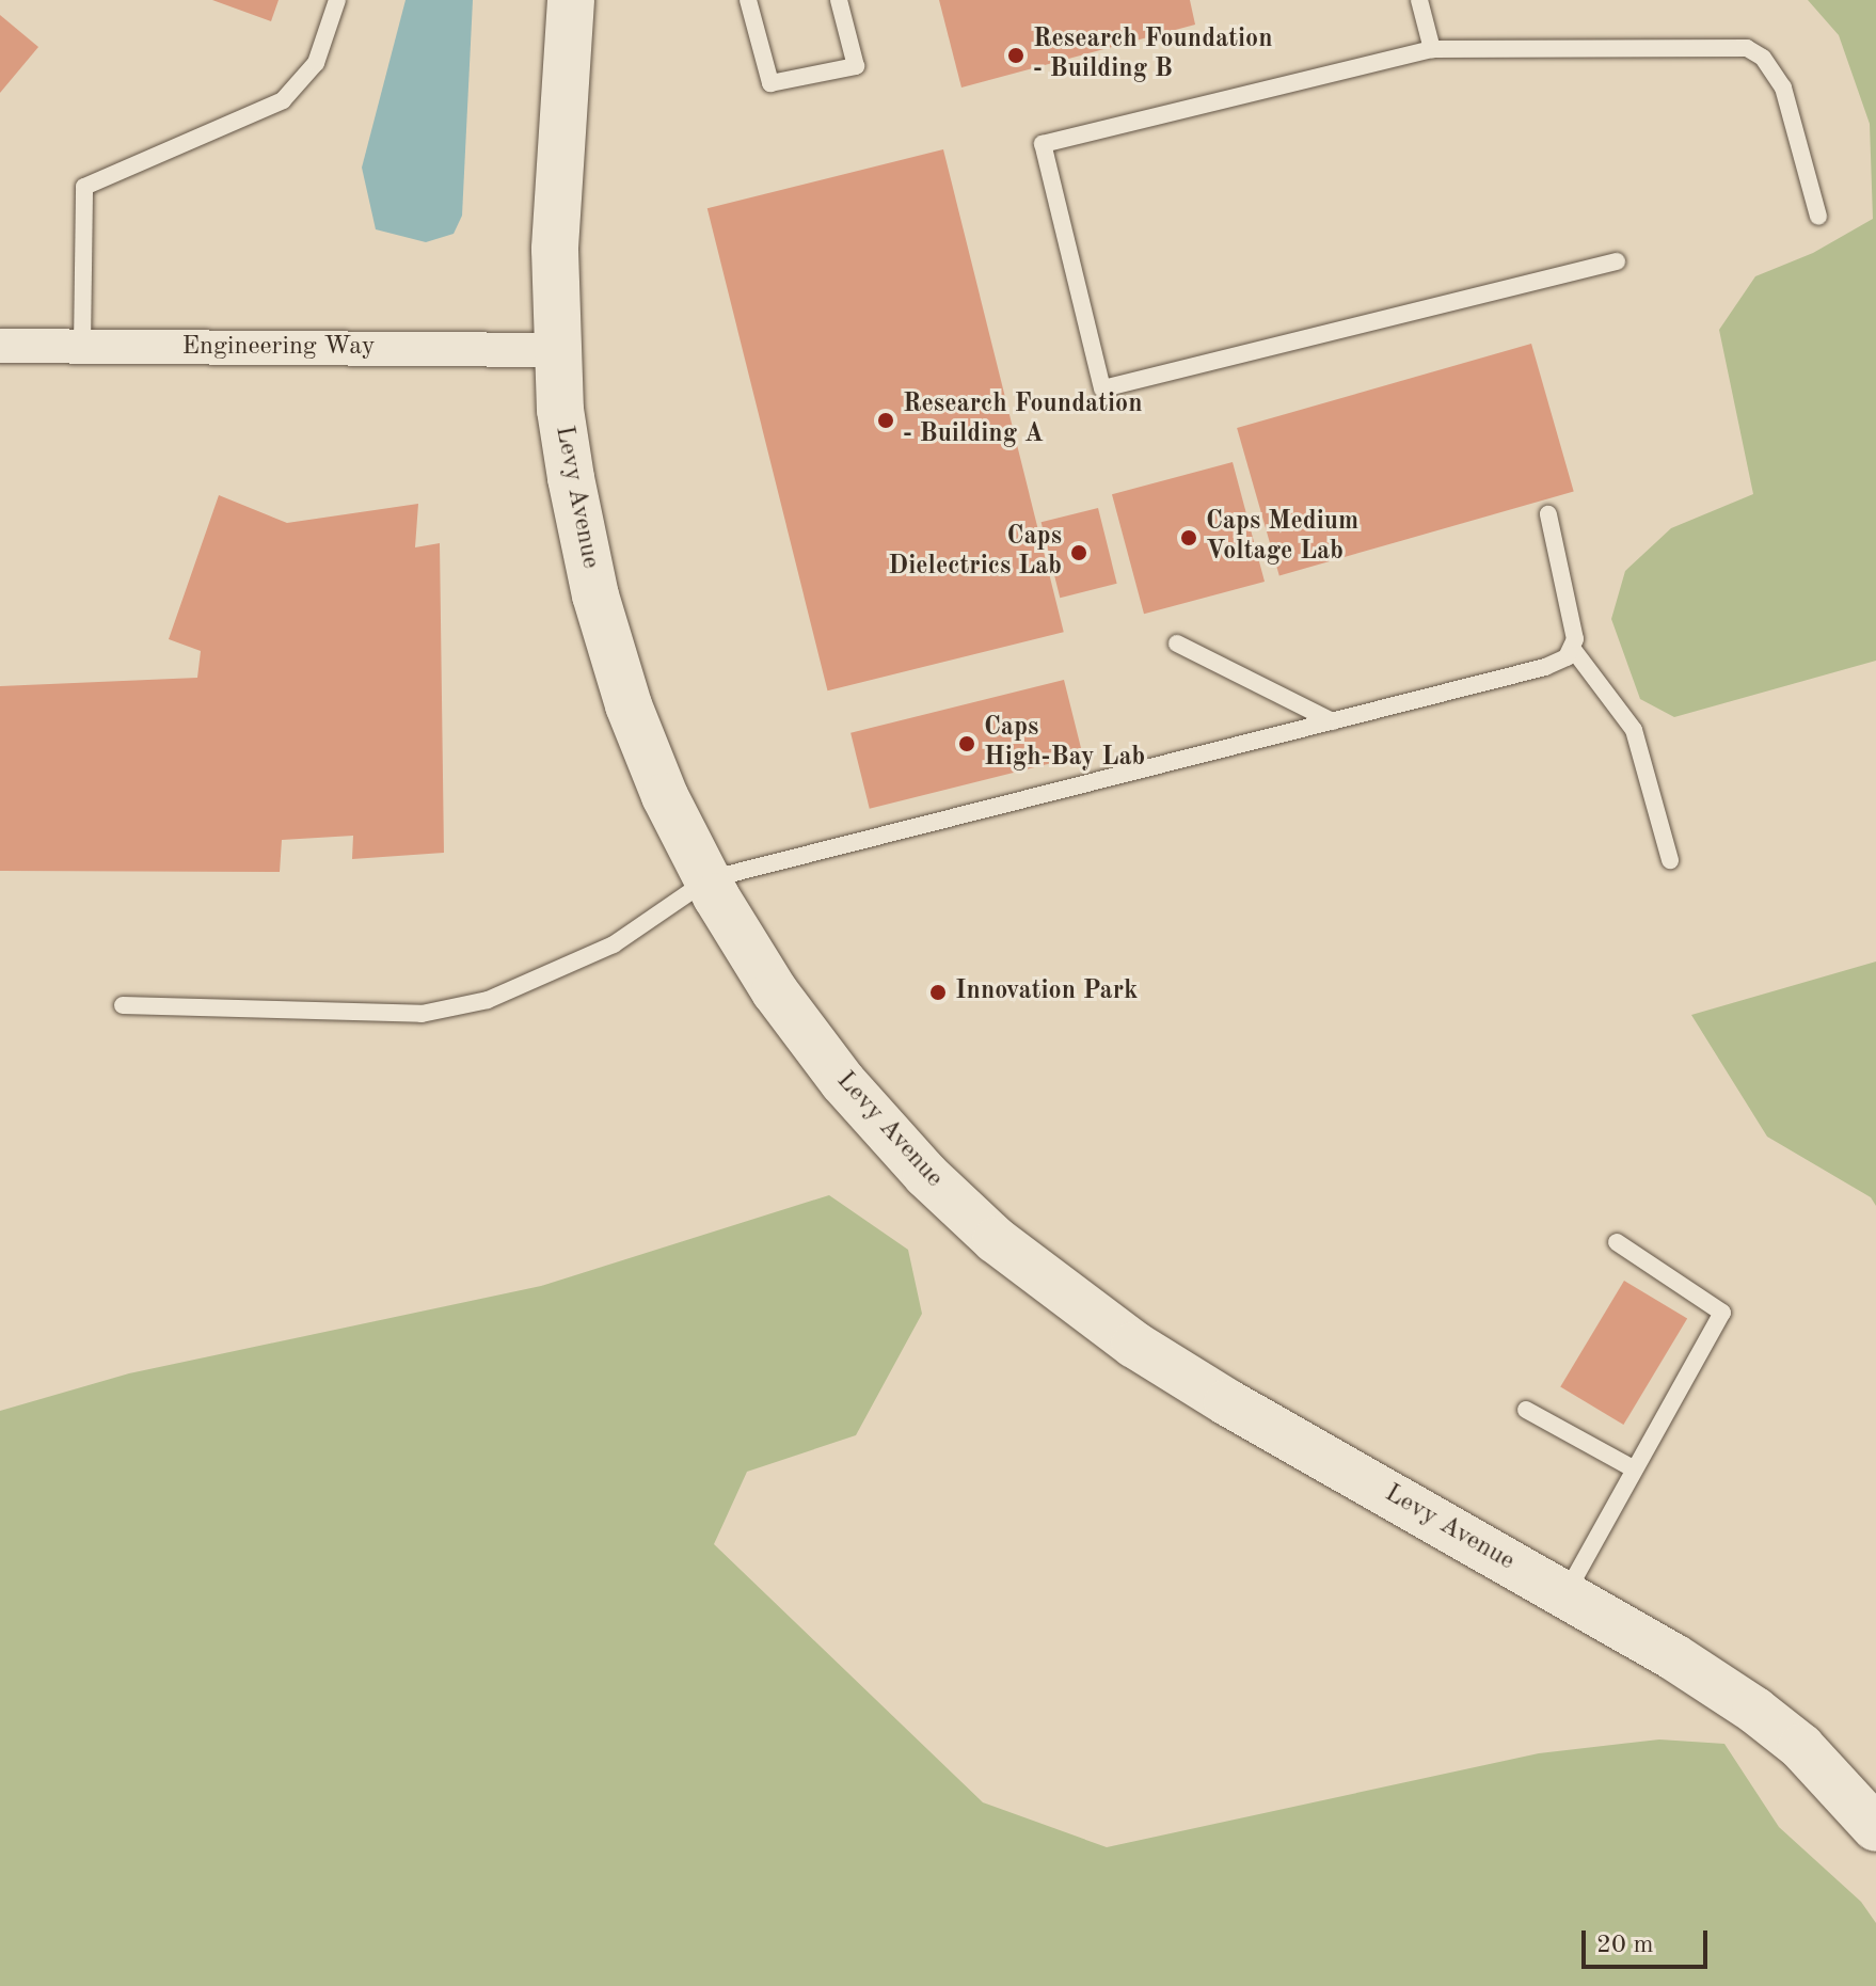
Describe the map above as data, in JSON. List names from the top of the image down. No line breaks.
{"streets":{"street":["Engineering Way","Levy Avenue"]},"crossings":[["Engineering Way","Levy Avenue"]],"places":["Research Foundation - Building B","Research Foundation - Building A","Caps Medium Voltage Lab","Caps Dielectrics Lab","Caps High-Bay Lab","Innovation Park"],"scale_bar":"20 m"}
